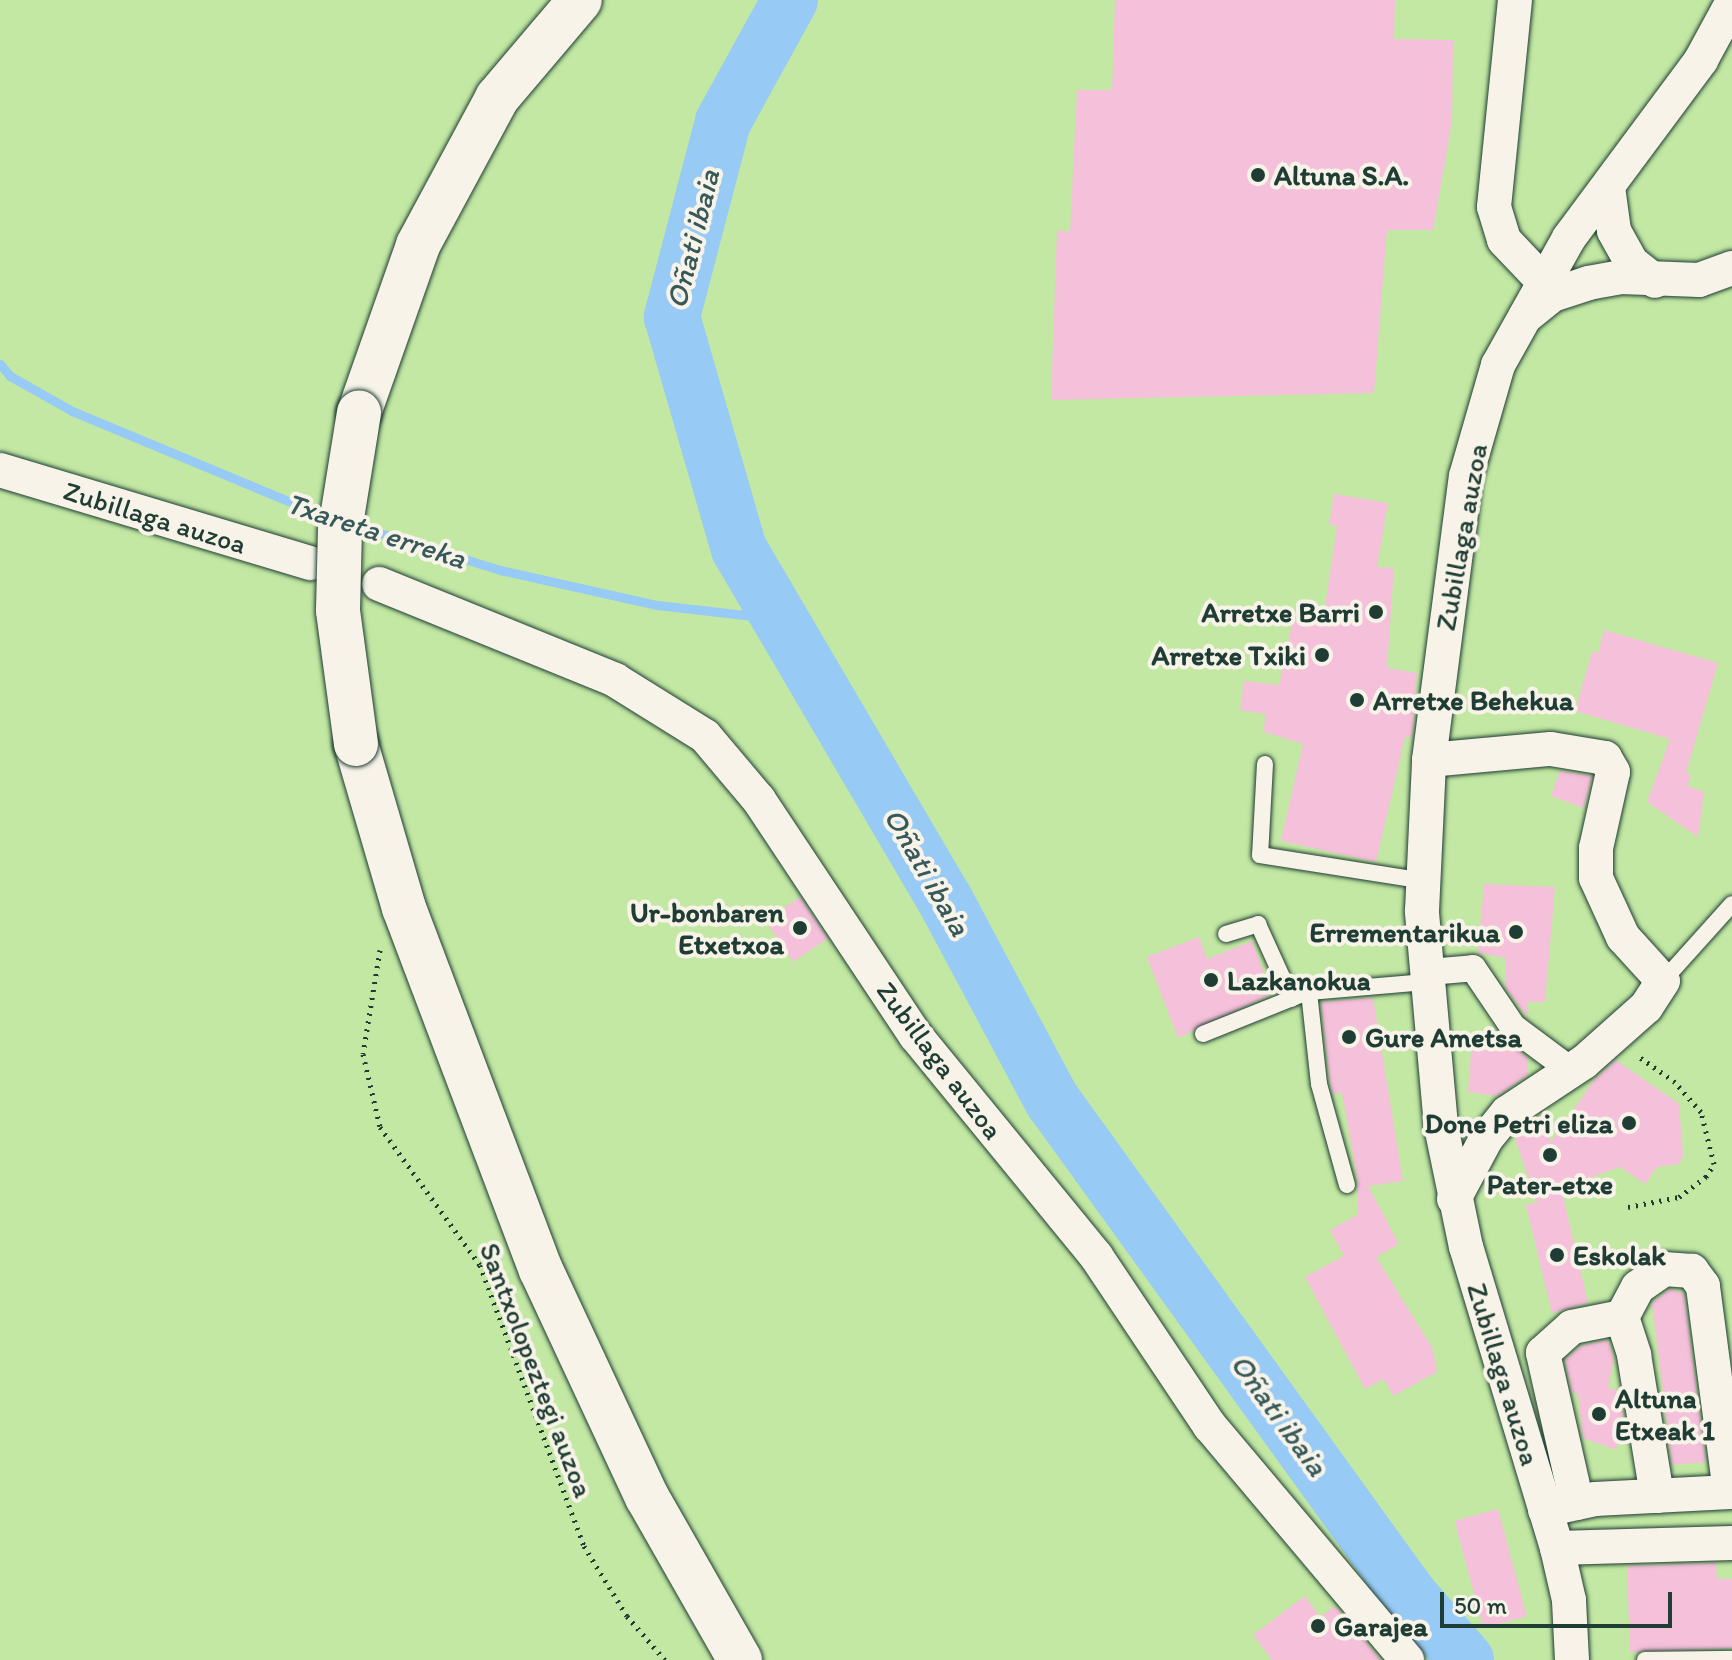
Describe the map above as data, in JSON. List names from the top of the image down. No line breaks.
{"streets":{"street":["Zubillaga auzoa"],"path":["Santxolopeztegi auzoa"]},"water":["Oñati ibaia","Txareta erreka"],"places":["Altuna S.A.","Arretxe Barri","Arretxe Txiki","Arretxe Behekua","Ur-bonbaren Etxetxoa","Errementarikua","Lazkanokua","Gure Ametsa","Done Petri eliza","Pater-etxe","Eskolak","Altuna Etxeak 1","Garajea"],"scale_bar":"50 m"}
